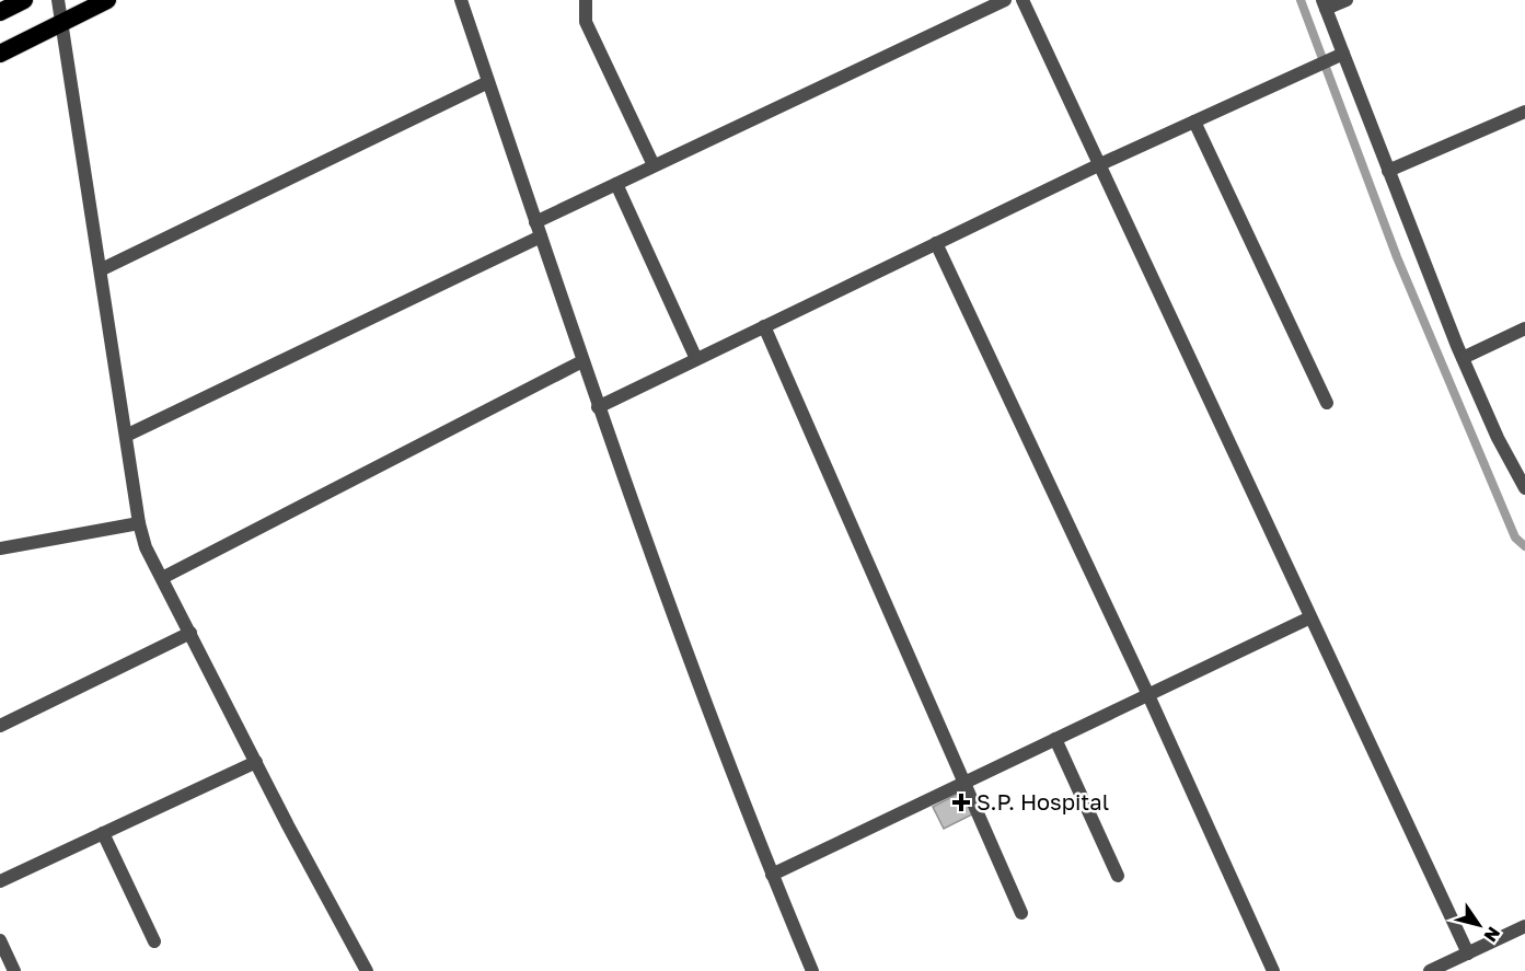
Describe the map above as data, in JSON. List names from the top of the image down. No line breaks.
{"places":{"health":["S.P. Hospital"]},"north":"bottom right"}
